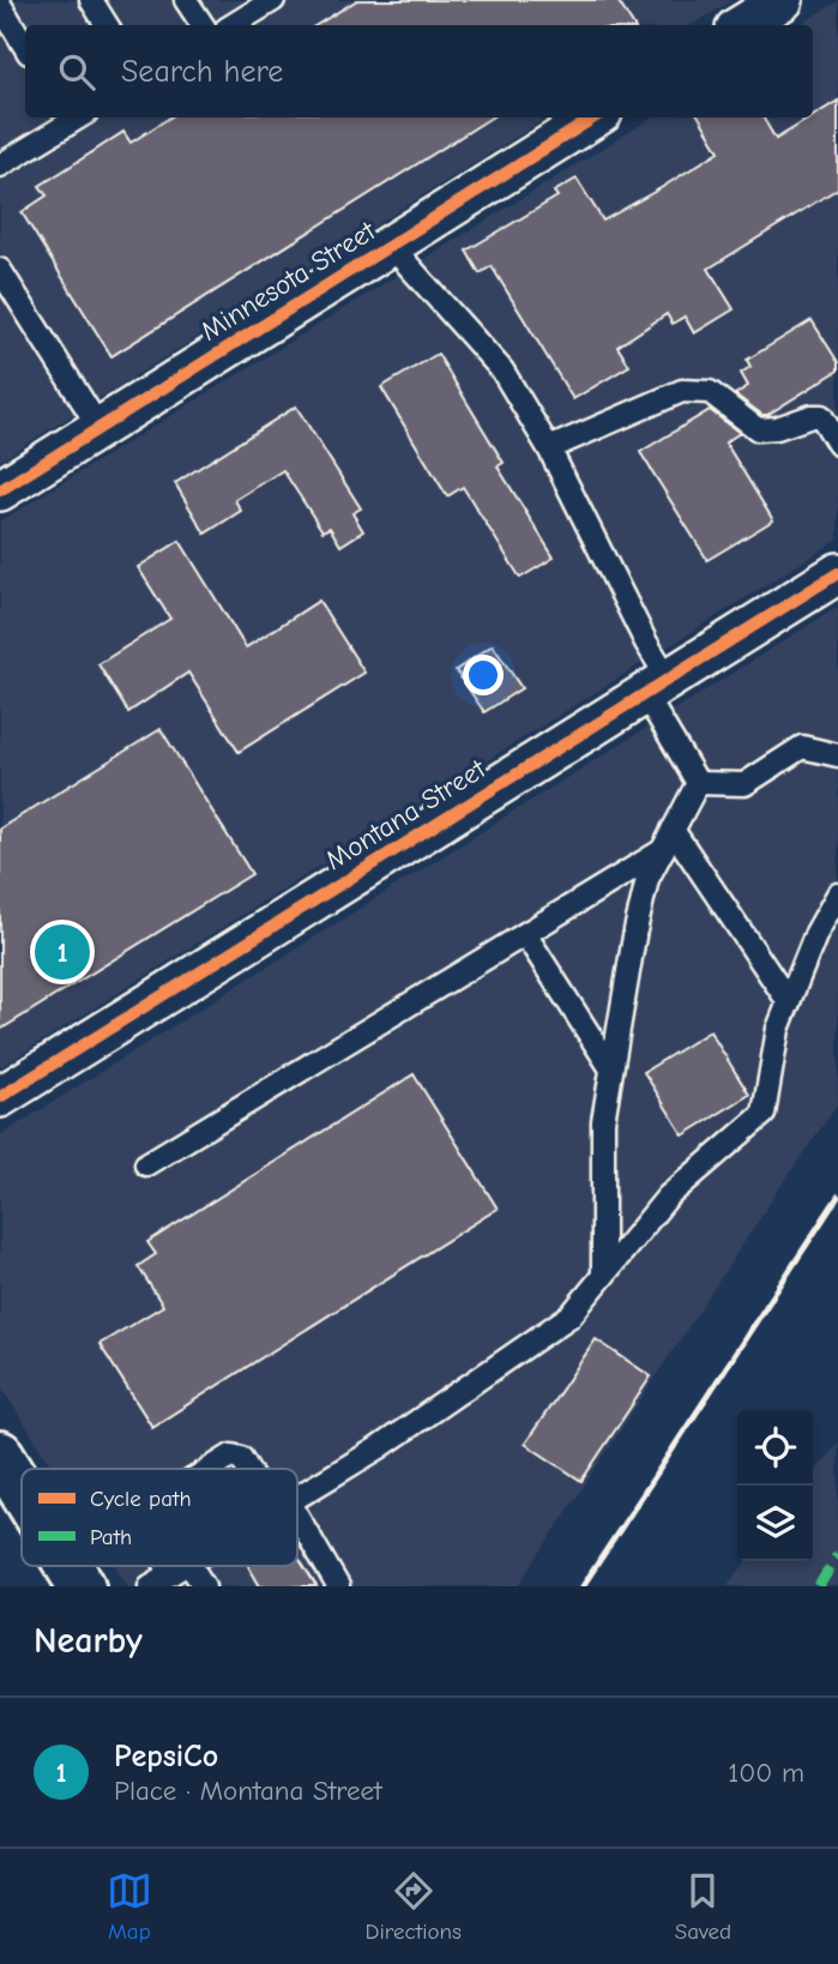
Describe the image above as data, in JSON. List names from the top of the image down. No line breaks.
{"streets":{"street":["Minnesota Street","Montana Street"]},"legend":["Cycle path","Path"],"page":{"search":"Search here","pins":"1","heading":"Nearby","list":[{"mark":"1","name":"PepsiCo","note":"Place · Montana Street","value":"100 m"}],"nav":["Map","Directions","Saved"]}}
